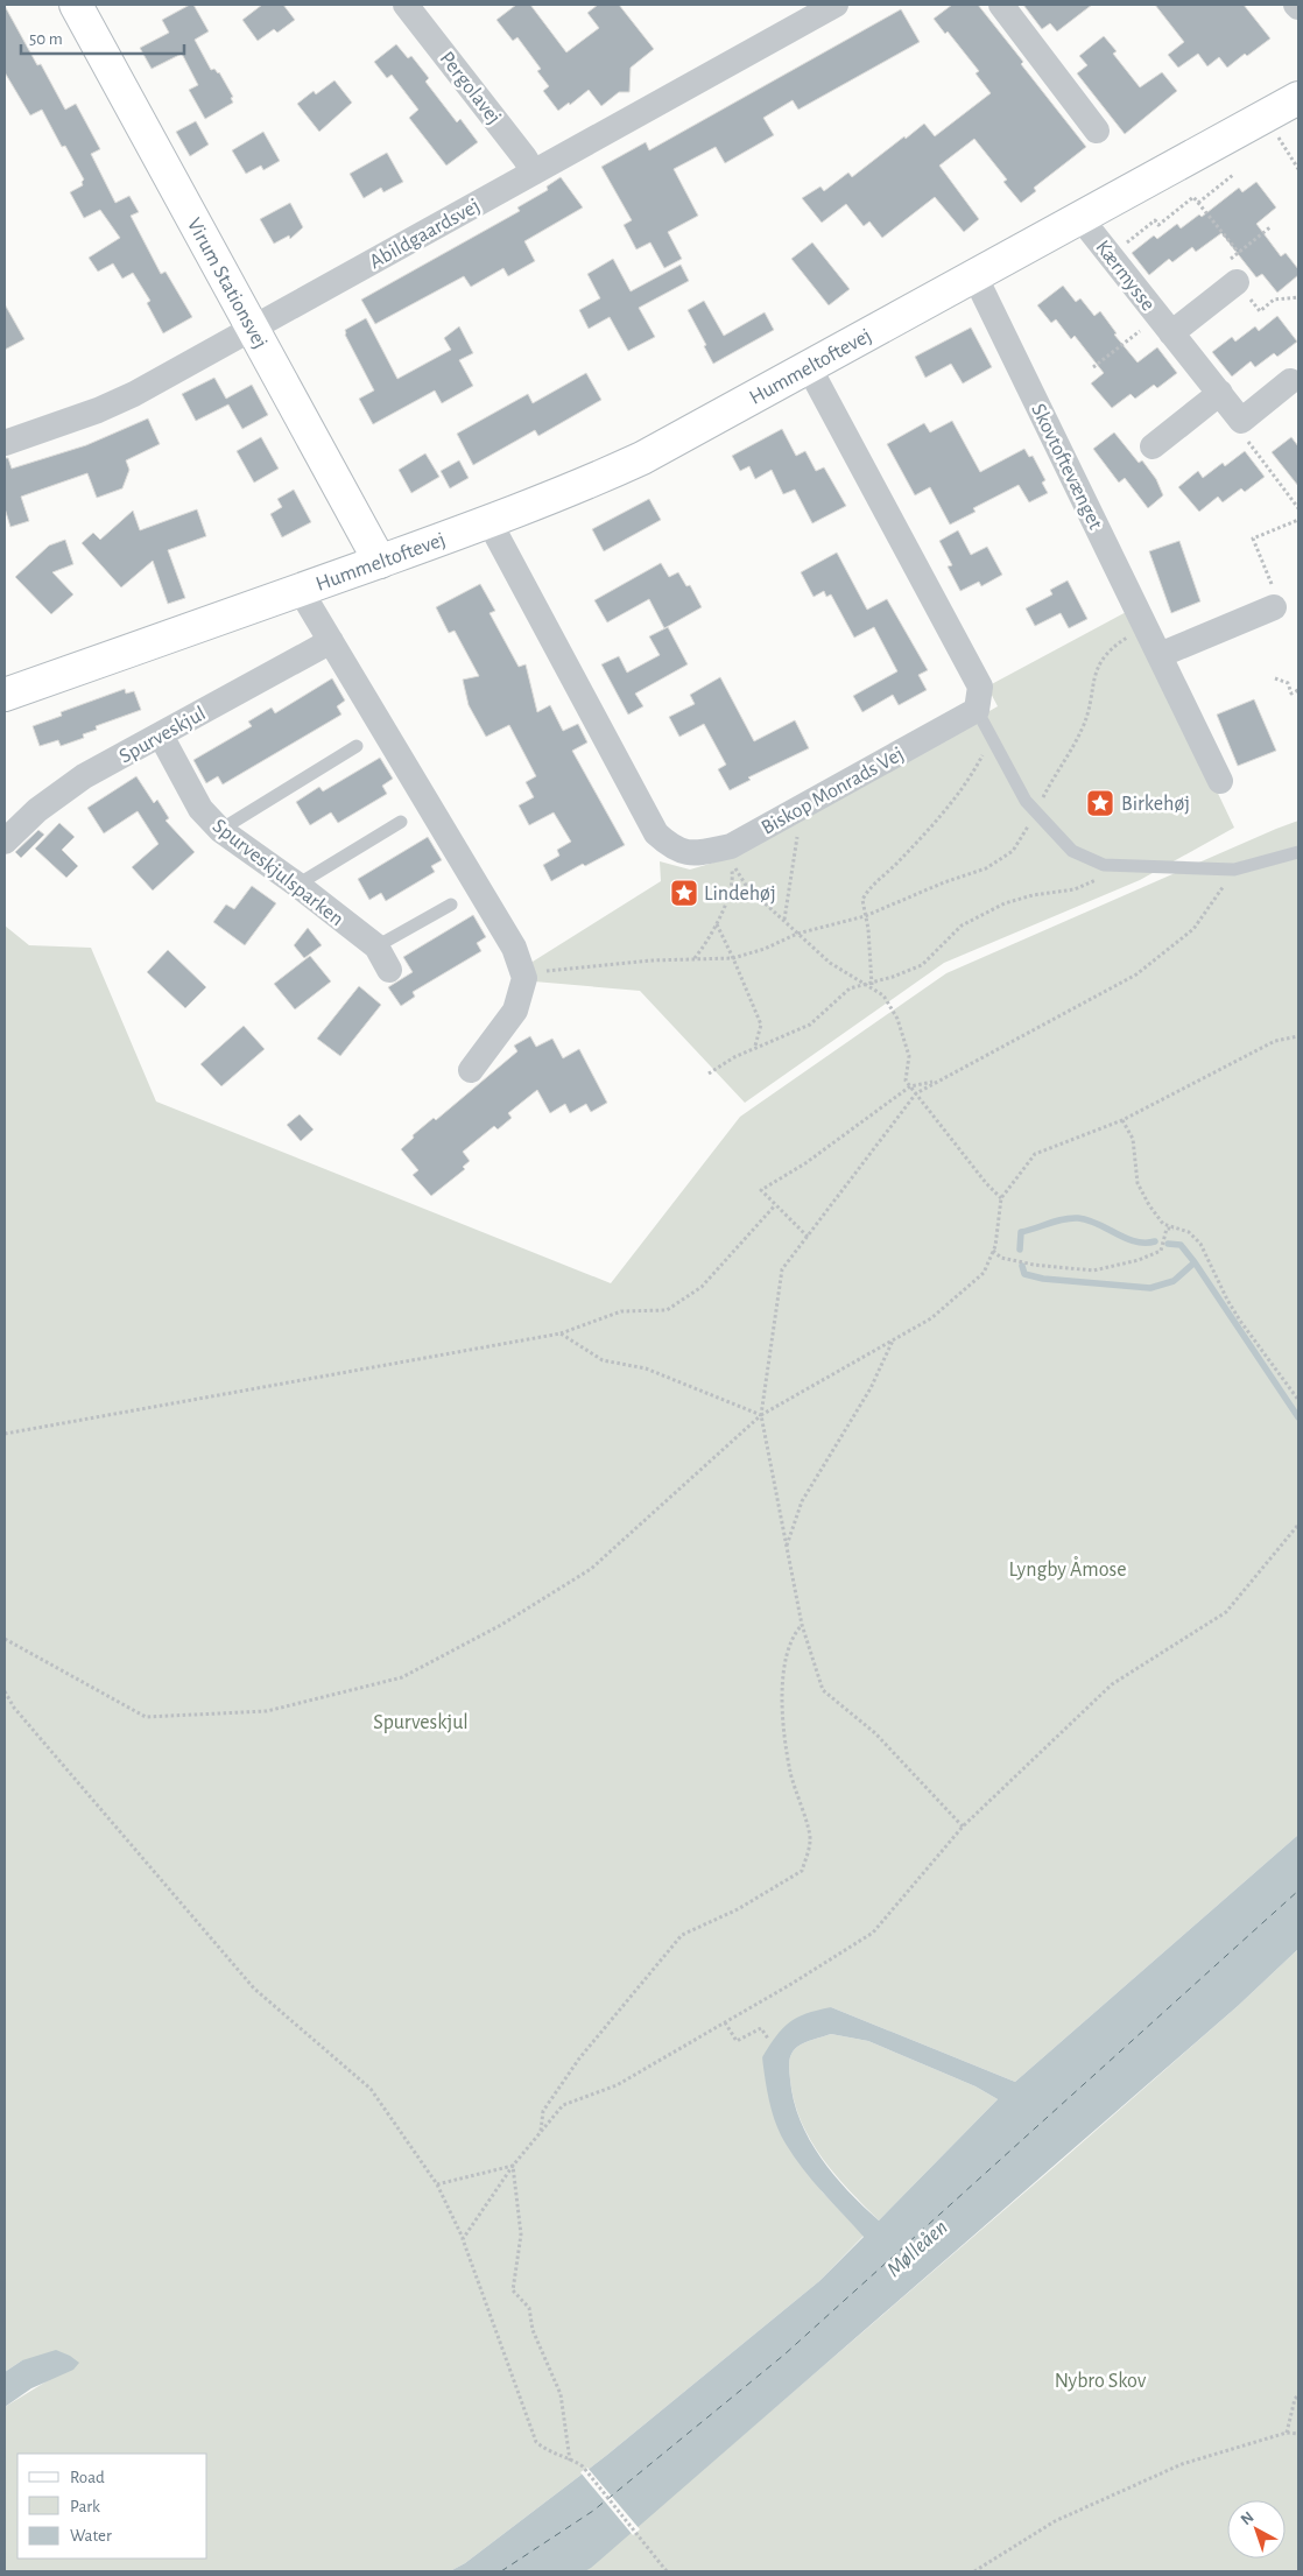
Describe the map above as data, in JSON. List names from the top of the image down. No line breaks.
{"streets":{"street":["Pergolavej","Abildgaardsvej","Kærmysse","Virum Stationsvej","Hummeltoftevej","Skovtoftevænget","Spurveskjul","Biskop Monrads Vej","Spurveskjulsparken"]},"crossings":[["Pergolavej","Abildgaardsvej"],["Abildgaardsvej","Virum Stationsvej"],["Kærmysse","Hummeltoftevej"],["Virum Stationsvej","Hummeltoftevej"],["Hummeltoftevej","Skovtoftevænget"],["Hummeltoftevej","Spurveskjul"],["Hummeltoftevej","Biskop Monrads Vej"],["Spurveskjul","Spurveskjulsparken"]],"water":["Mølleåen"],"parks":["Lyngby Åmose","Spurveskjul","Nybro Skov"],"places":{"place":["Birkehøj","Lindehøj"]},"legend":["Road","Park","Water"],"scale_bar":"50 m","north":"top left"}
